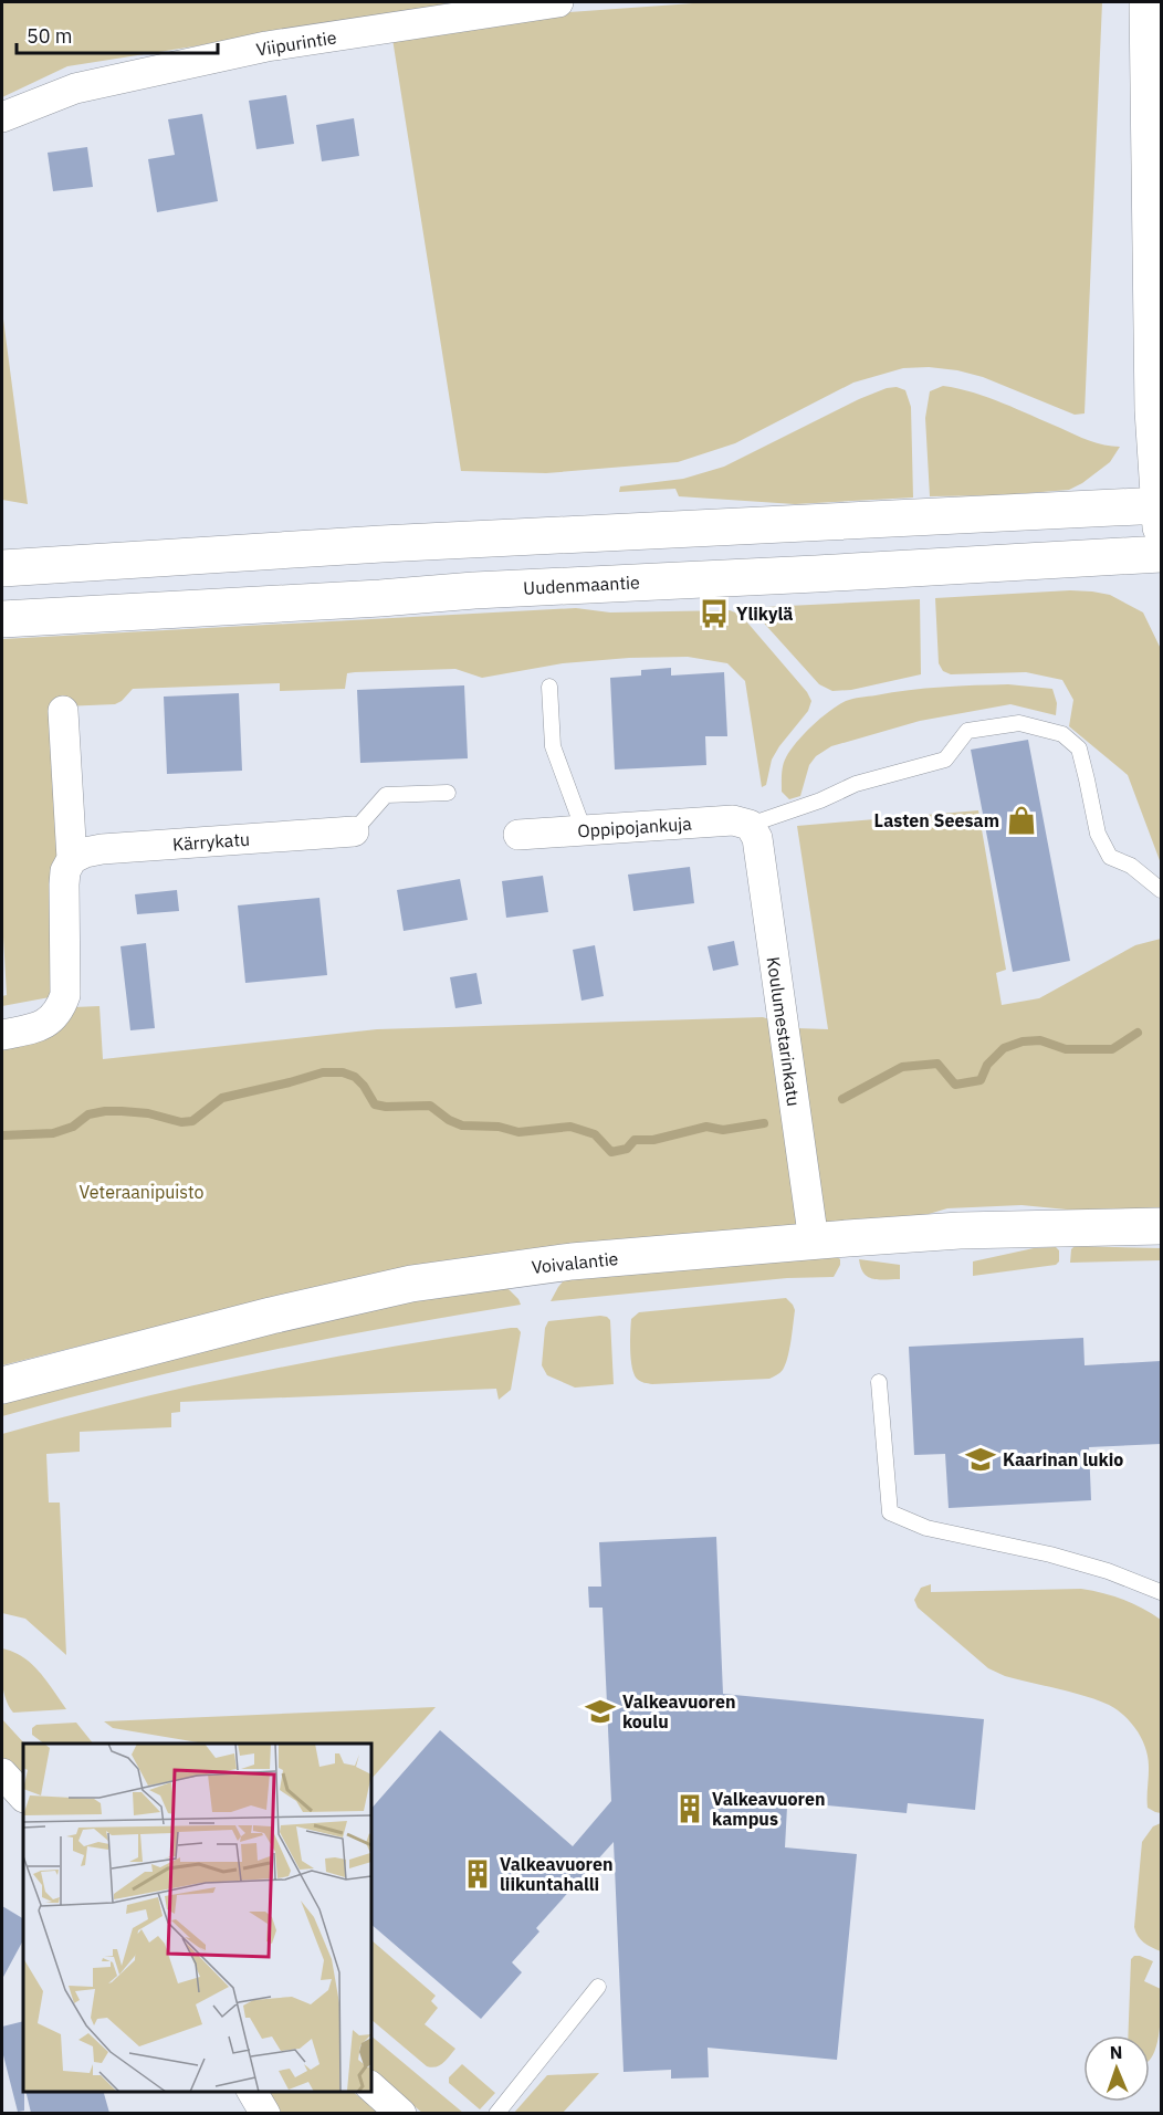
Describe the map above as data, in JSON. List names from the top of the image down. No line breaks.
{"streets":{"main road":["Uudenmaantie","Voivalantie"],"street":["Viipurintie","Oppipojankuja","Kärrykatu","Koulumestarinkatu"]},"crossings":[["Oppipojankuja","Koulumestarinkatu"],["Koulumestarinkatu","Voivalantie"]],"parks":["Veteraanipuisto"],"places":{"bus stop":["Ylikylä"],"shop":["Lasten Seesam"],"school or university":["Kaarinan lukio","Valkeavuoren koulu"],"building":["Valkeavuoren kampus","Valkeavuoren liikuntahalli"]},"scale_bar":"50 m","north":"top"}
